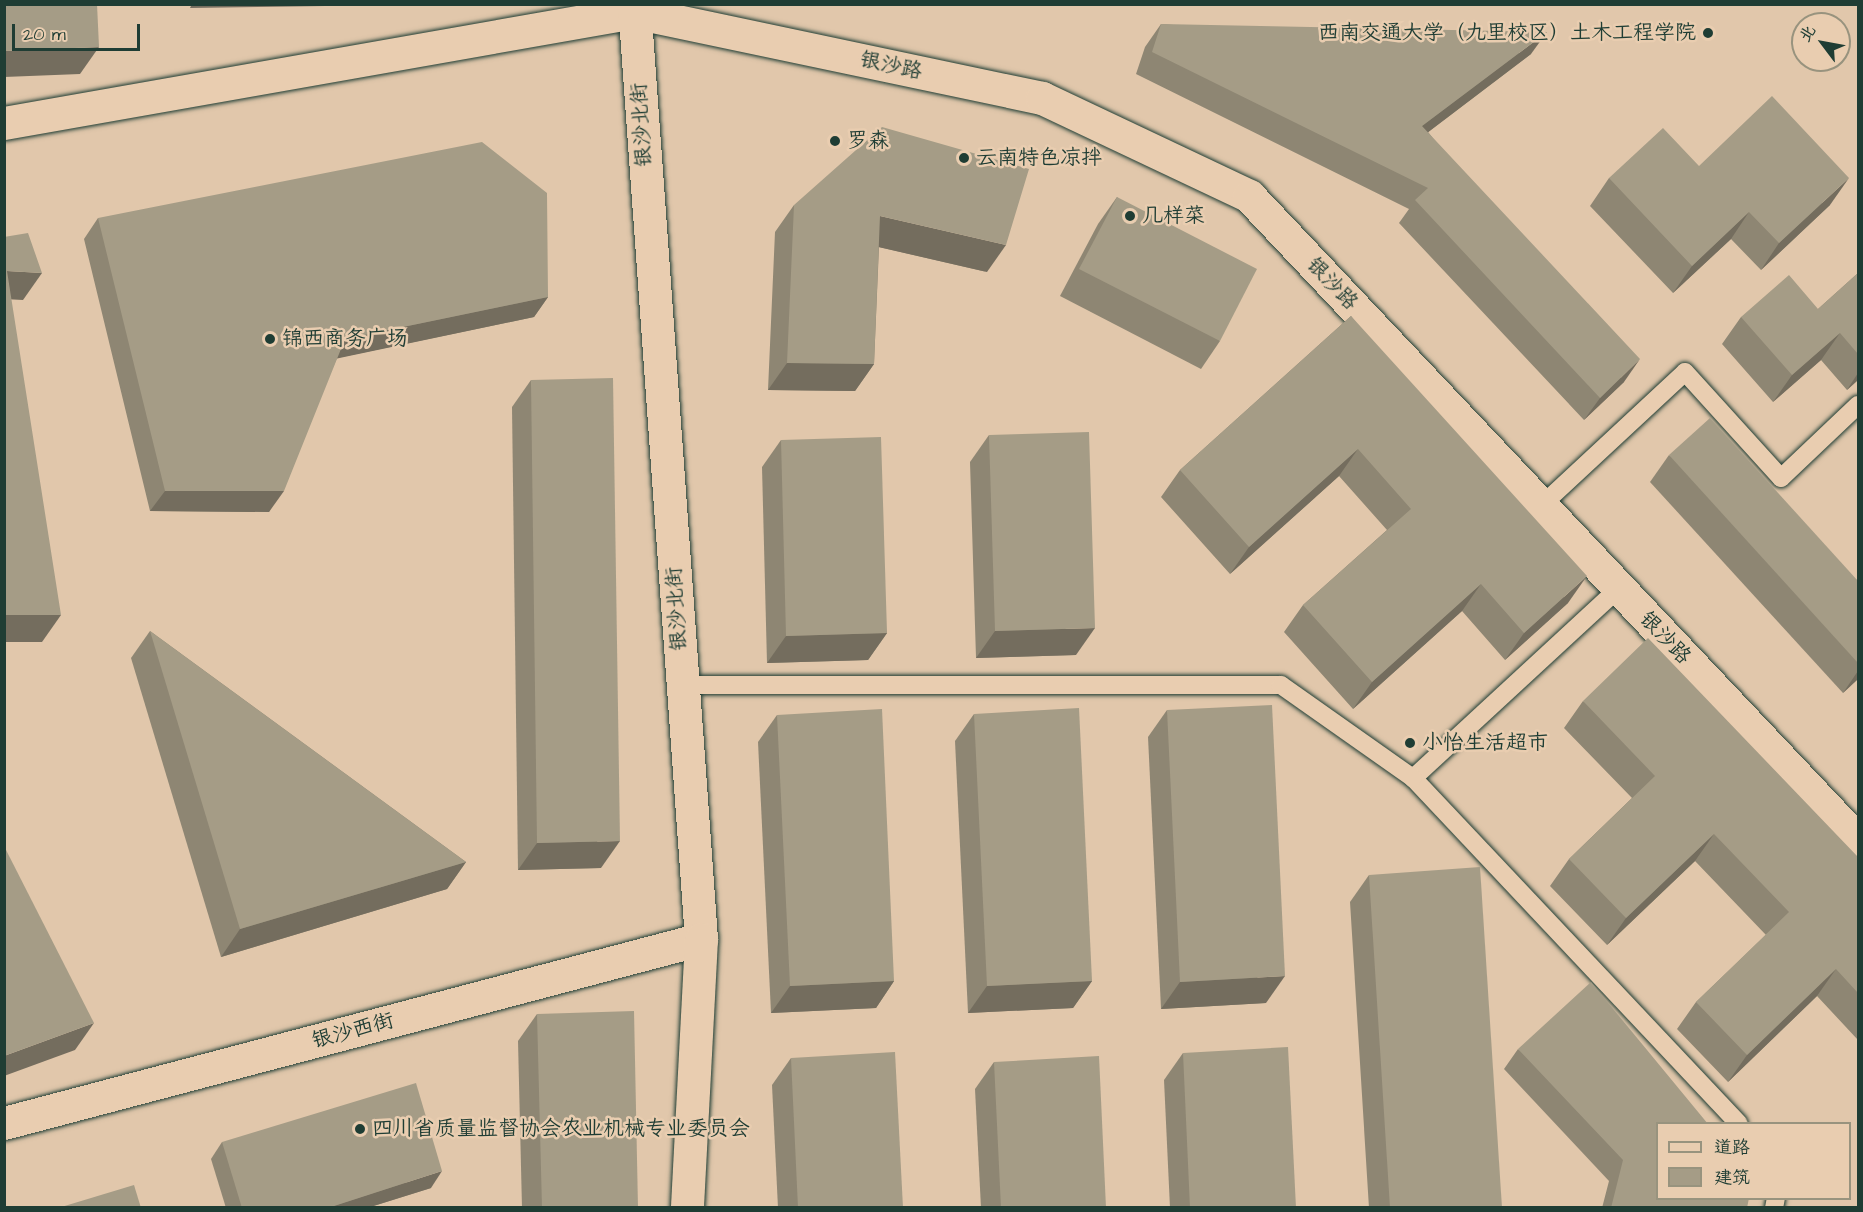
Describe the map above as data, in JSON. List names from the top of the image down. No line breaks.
{"streets":{"street":["银沙路","银沙北街","银沙西街"]},"crossings":[["银沙路","银沙北街"],["银沙北街","银沙西街"]],"places":["西南交通大学（九里校区）土木工程学院","罗森","云南特色凉拌","几样菜","锦西商务广场","小怡生活超市","四川省质量监督协会农业机械专业委员会"],"legend":["道路","建筑"],"scale_bar":"20 m","north":"top left"}
